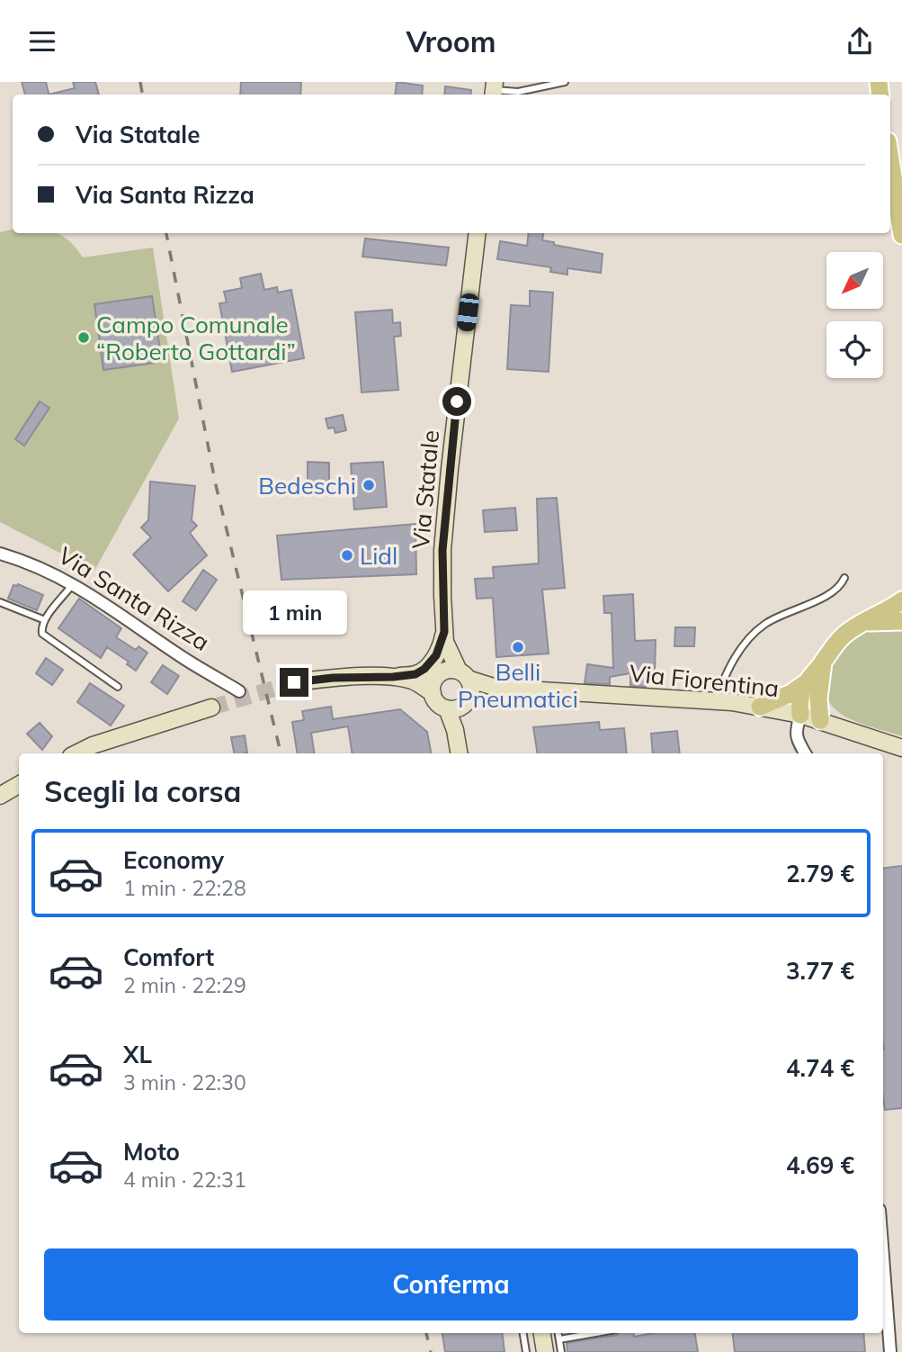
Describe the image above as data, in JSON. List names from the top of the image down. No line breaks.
{"streets":{"street":["Via Statale","Via Santa Rizza","Via Fiorentina"]},"crossings":[["Via Statale","Via Fiorentina"]],"places":["Campo Comunale “Roberto Gottardi”","Bedeschi","Lidl","Belli Pneumatici"],"north":"bottom left","page":{"header":"Vroom","banner":["Via Statale","Via Santa Rizza"],"bubble":"1 min","heading":"Scegli la corsa","list":[{"name":"Economy","note":"1 min · 22:28","value":"2.79 €"},{"name":"Comfort","note":"2 min · 22:29","value":"3.77 €"},{"name":"XL","note":"3 min · 22:30","value":"4.74 €"},{"name":"Moto","note":"4 min · 22:31","value":"4.69 €"}],"buttons":"Conferma"}}
